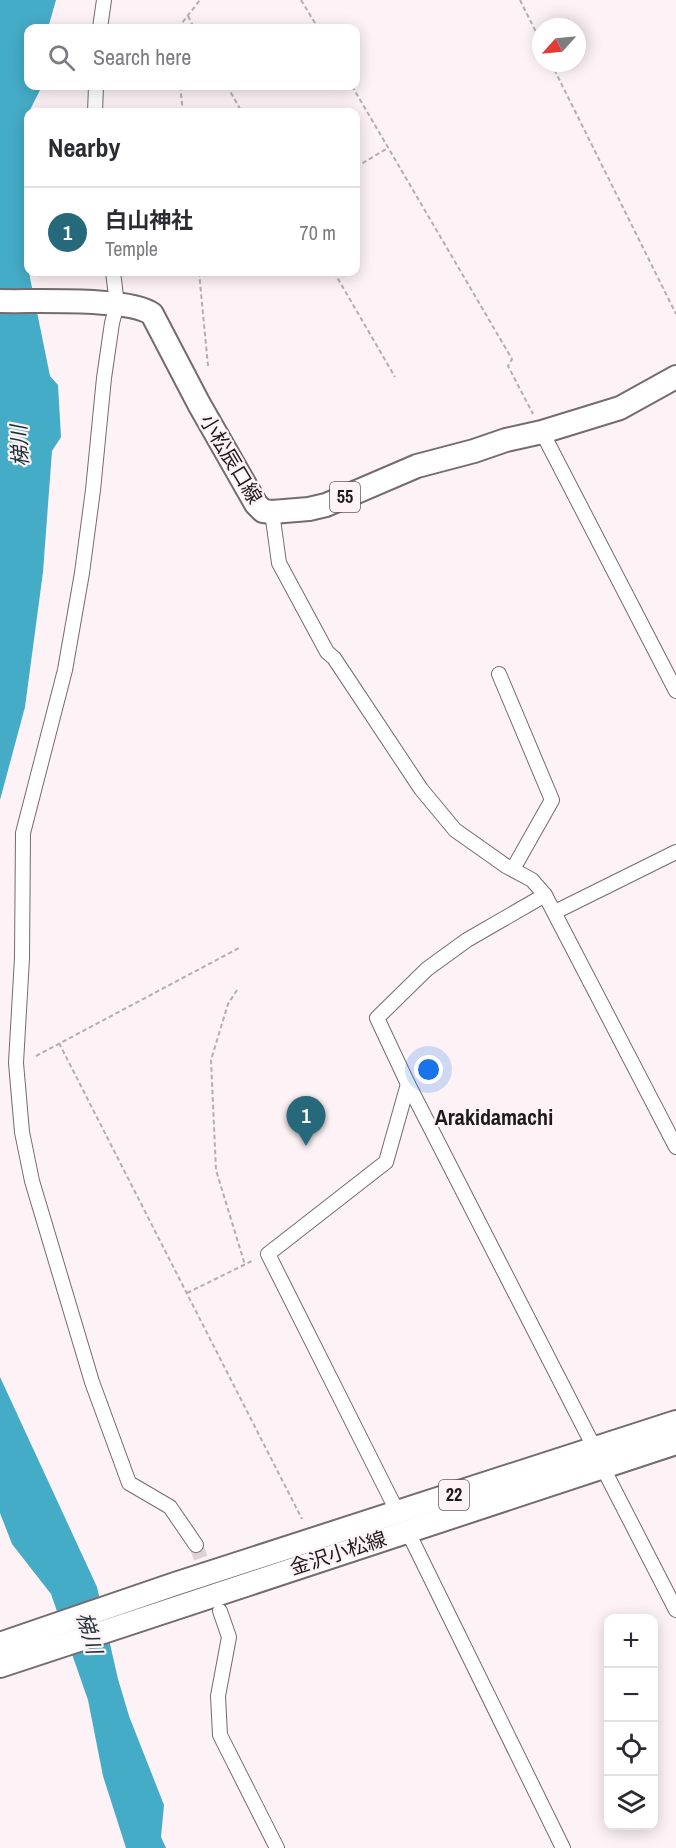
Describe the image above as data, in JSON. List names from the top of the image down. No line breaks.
{"streets":{"main road":["小松辰口線","55","22","金沢小松線"]},"districts":["Arakidamachi"],"water":["梯川"],"north":"bottom left","page":{"search":"Search here","heading":"Nearby","list":[{"mark":"1","name":"白山神社","note":"Temple","value":"70 m"}],"pins":"1","map_buttons":["+","−"]}}
